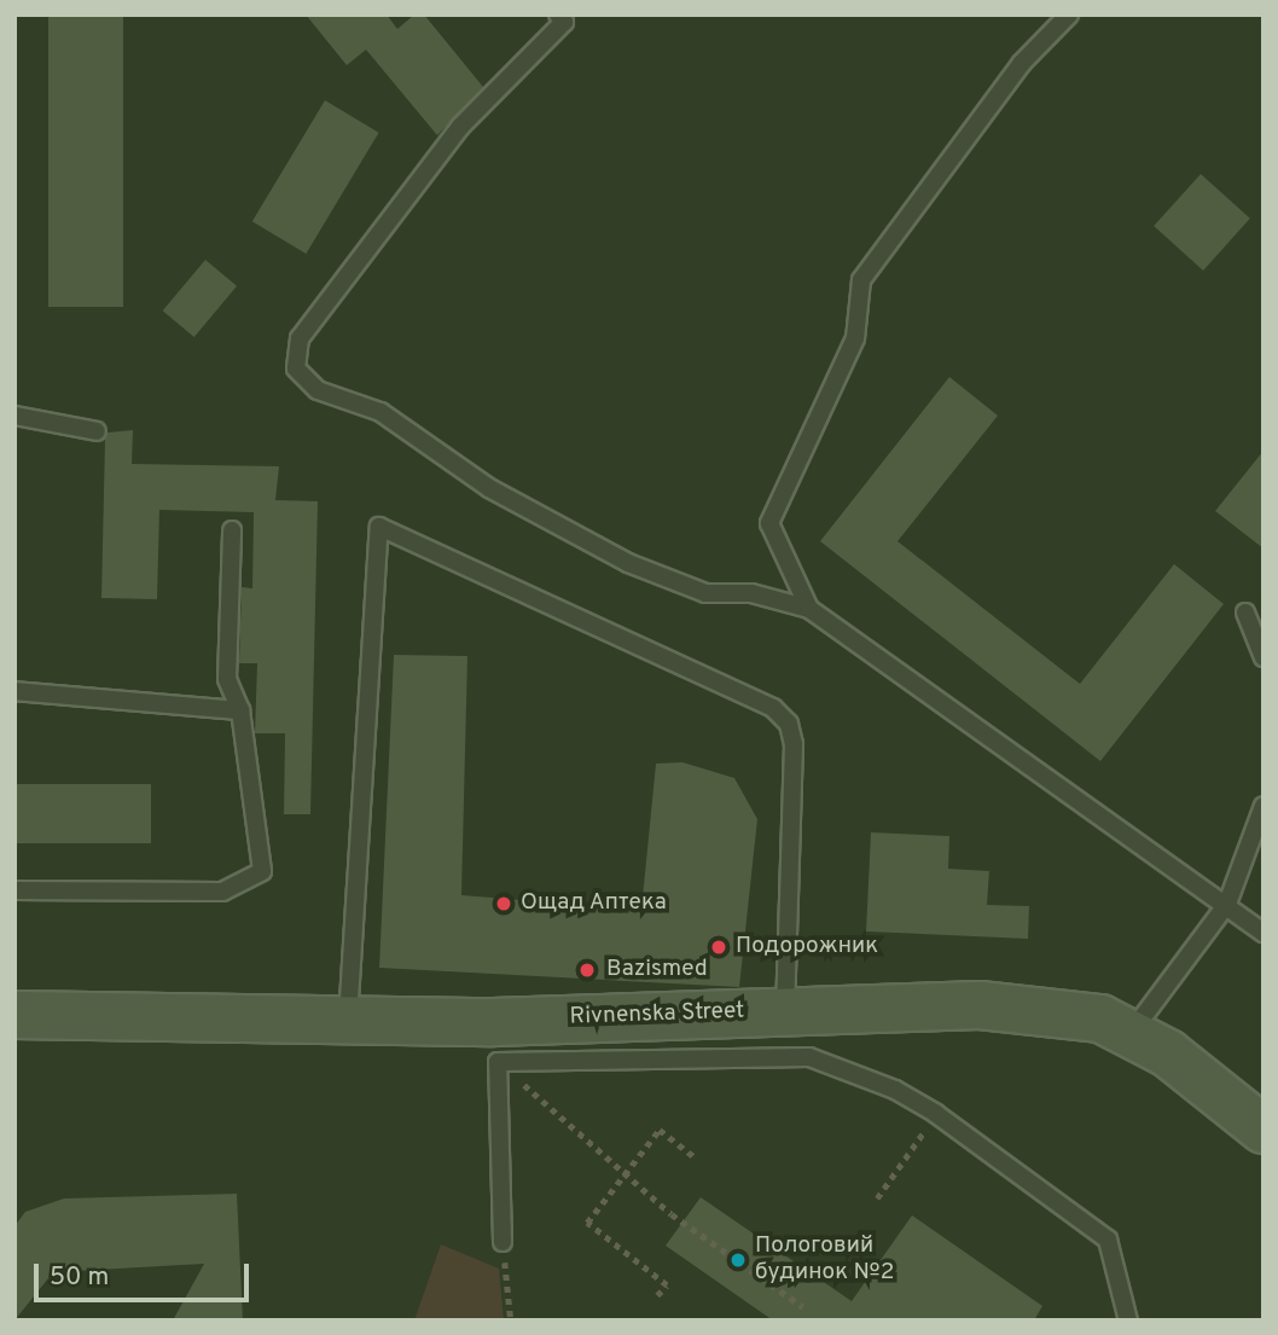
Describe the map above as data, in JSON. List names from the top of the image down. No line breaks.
{"streets":{"street":["Rivnenska Street"]},"places":["Ощад Аптека","Подорожник","Bazismed","Пологовий будинок №2"],"scale_bar":"50 m"}
